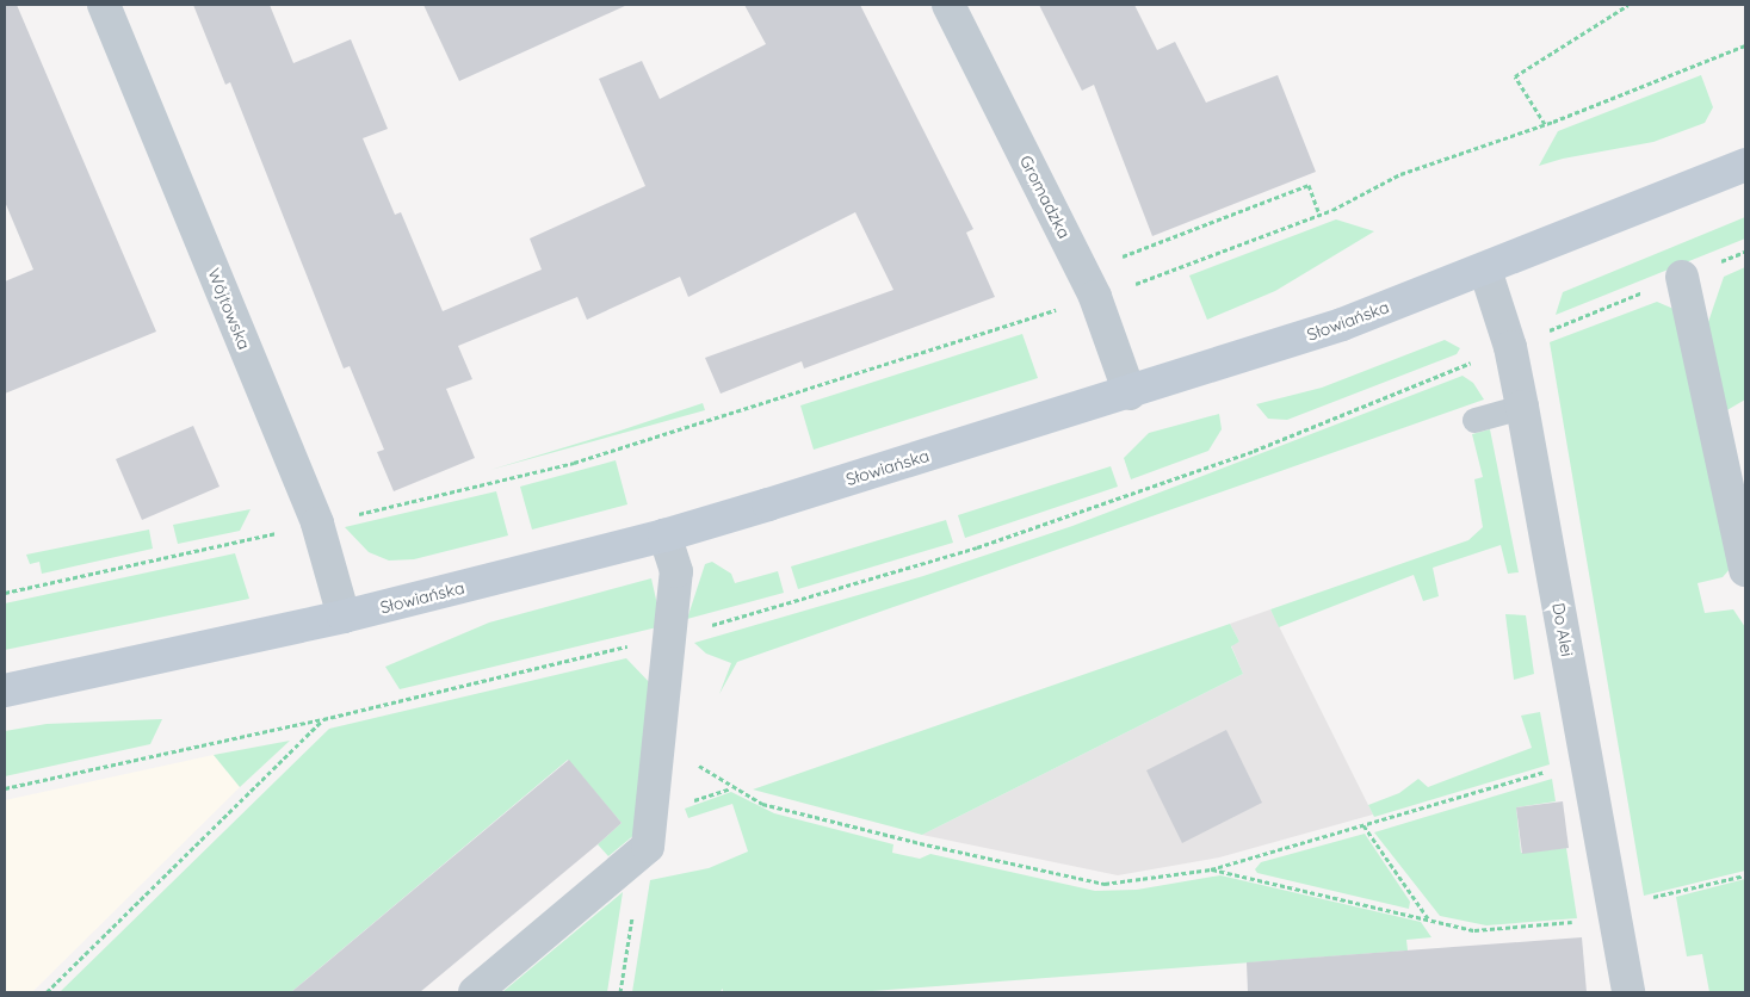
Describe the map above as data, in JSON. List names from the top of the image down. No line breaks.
{"streets":{"street":["Gromadzka","Wójtowska","Słowiańska","Do Alei"]},"crossings":[["Gromadzka","Słowiańska"],["Wójtowska","Słowiańska"],["Słowiańska","Do Alei"]]}
